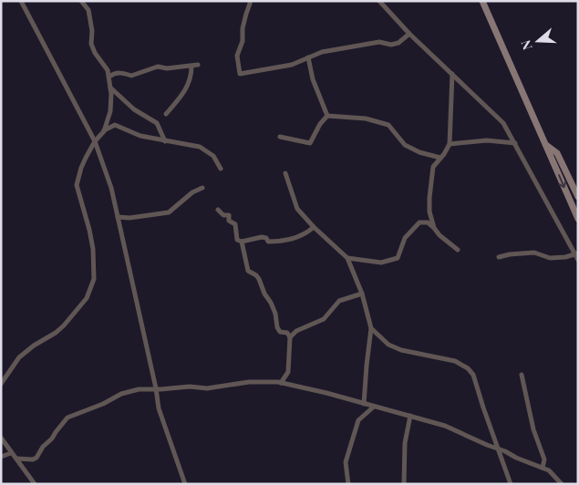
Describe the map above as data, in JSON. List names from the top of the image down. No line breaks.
{"north":"left"}
